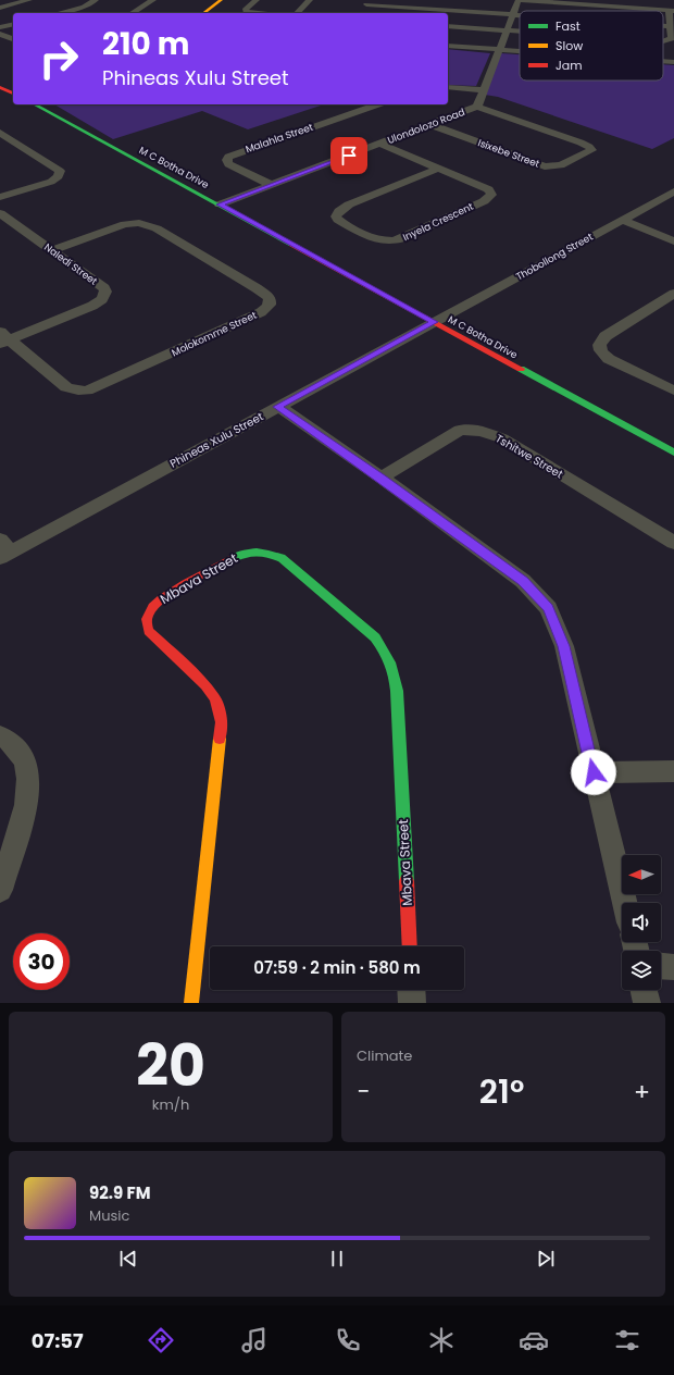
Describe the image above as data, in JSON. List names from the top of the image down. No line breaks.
{"streets":{"street":["Ulondolozo Road","Malahla Street","Isixebe Street","M C Botha Drive","Inyela Crescent","Thobollong Street","Naledi Street","Molokomme Street","Phineas Xulu Street","Tshitwe Street","Mbava Street"]},"crossings":[["Ulondolozo Road","Malahla Street"],["Ulondolozo Road","Isixebe Street"],["Ulondolozo Road","M C Botha Drive"],["Ulondolozo Road","Inyela Crescent"],["M C Botha Drive","Thobollong Street"],["M C Botha Drive","Phineas Xulu Street"],["Thobollong Street","Phineas Xulu Street"],["Naledi Street","Molokomme Street"]],"legend":["Fast","Slow","Jam"],"north":"left","page":{"turn":["210 m","Phineas Xulu Street"],"limit":"30","trip":"07:59 · 2 min · 580 m","tile":[["20","km/h"],"Climate"],"heat":["−","21°","+"],"song":["92.9 FM","Music"],"tabs":"07:57"}}
